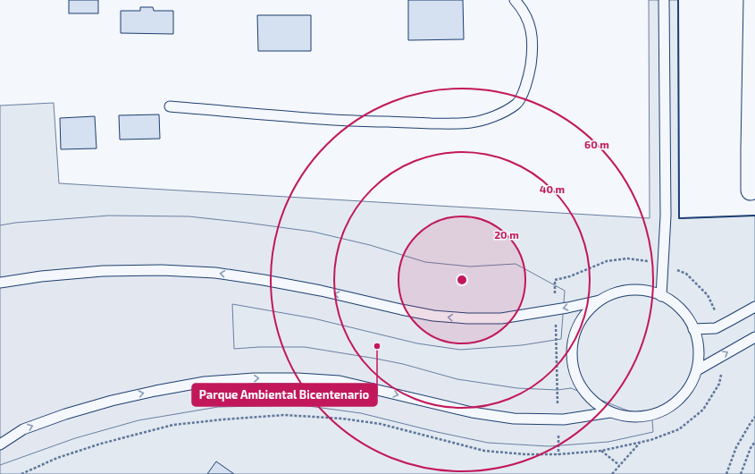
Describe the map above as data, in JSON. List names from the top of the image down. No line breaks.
{"places":["Parque Ambiental Bicentenario"],"rings":["60 m","40 m","20 m"]}
